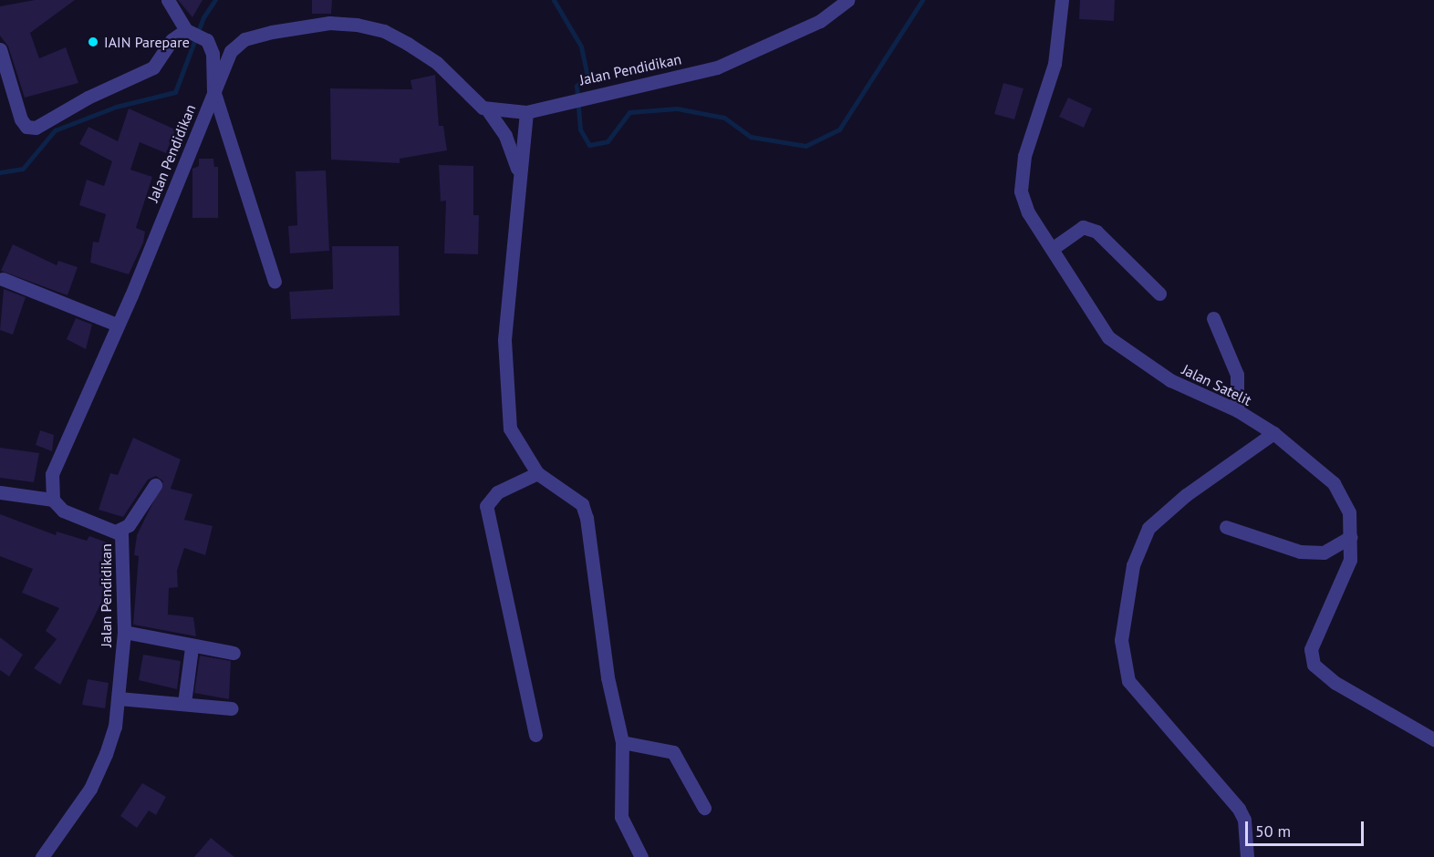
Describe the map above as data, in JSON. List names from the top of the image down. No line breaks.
{"streets":{"street":["Jalan Pendidikan","Jalan Satelit"]},"places":["IAIN Parepare"],"scale_bar":"50 m"}
